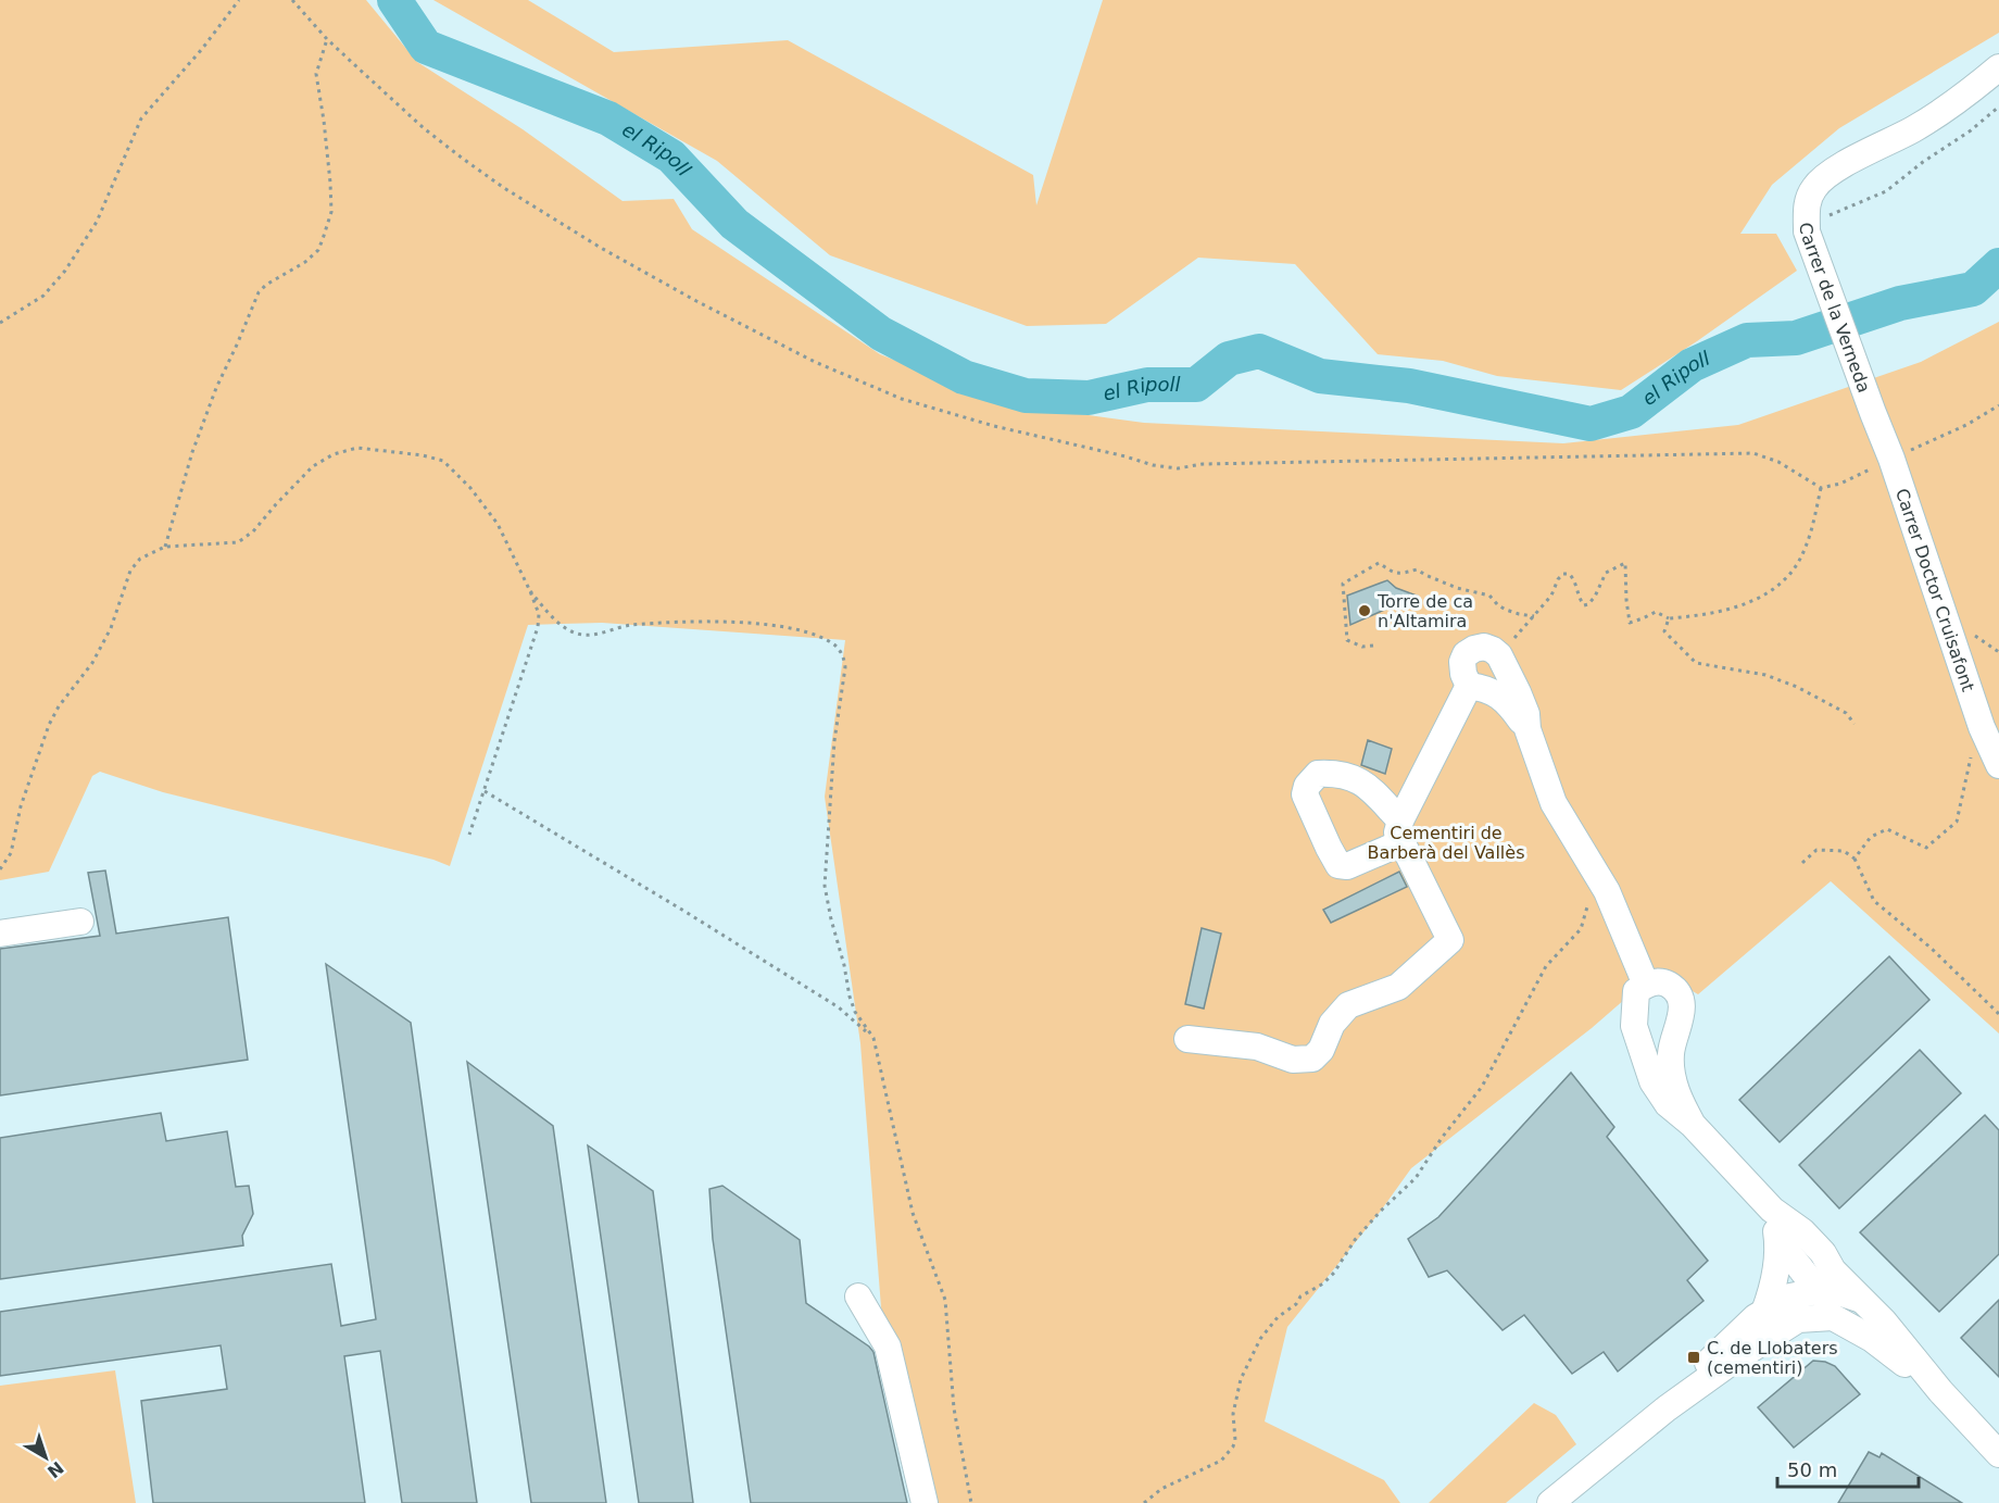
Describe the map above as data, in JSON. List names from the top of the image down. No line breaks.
{"streets":{"street":["Carrer de la Verneda","Carrer Doctor Cruisafont"]},"crossings":[["Carrer de la Verneda","Carrer Doctor Cruisafont"]],"water":["el Ripoll"],"parks":["Cementiri de Barberà del Vallès"],"places":{"other":["Torre de ca n'Altamira"],"transit":["C. de Llobaters (cementiri)"]},"scale_bar":"50 m","north":"bottom right"}
